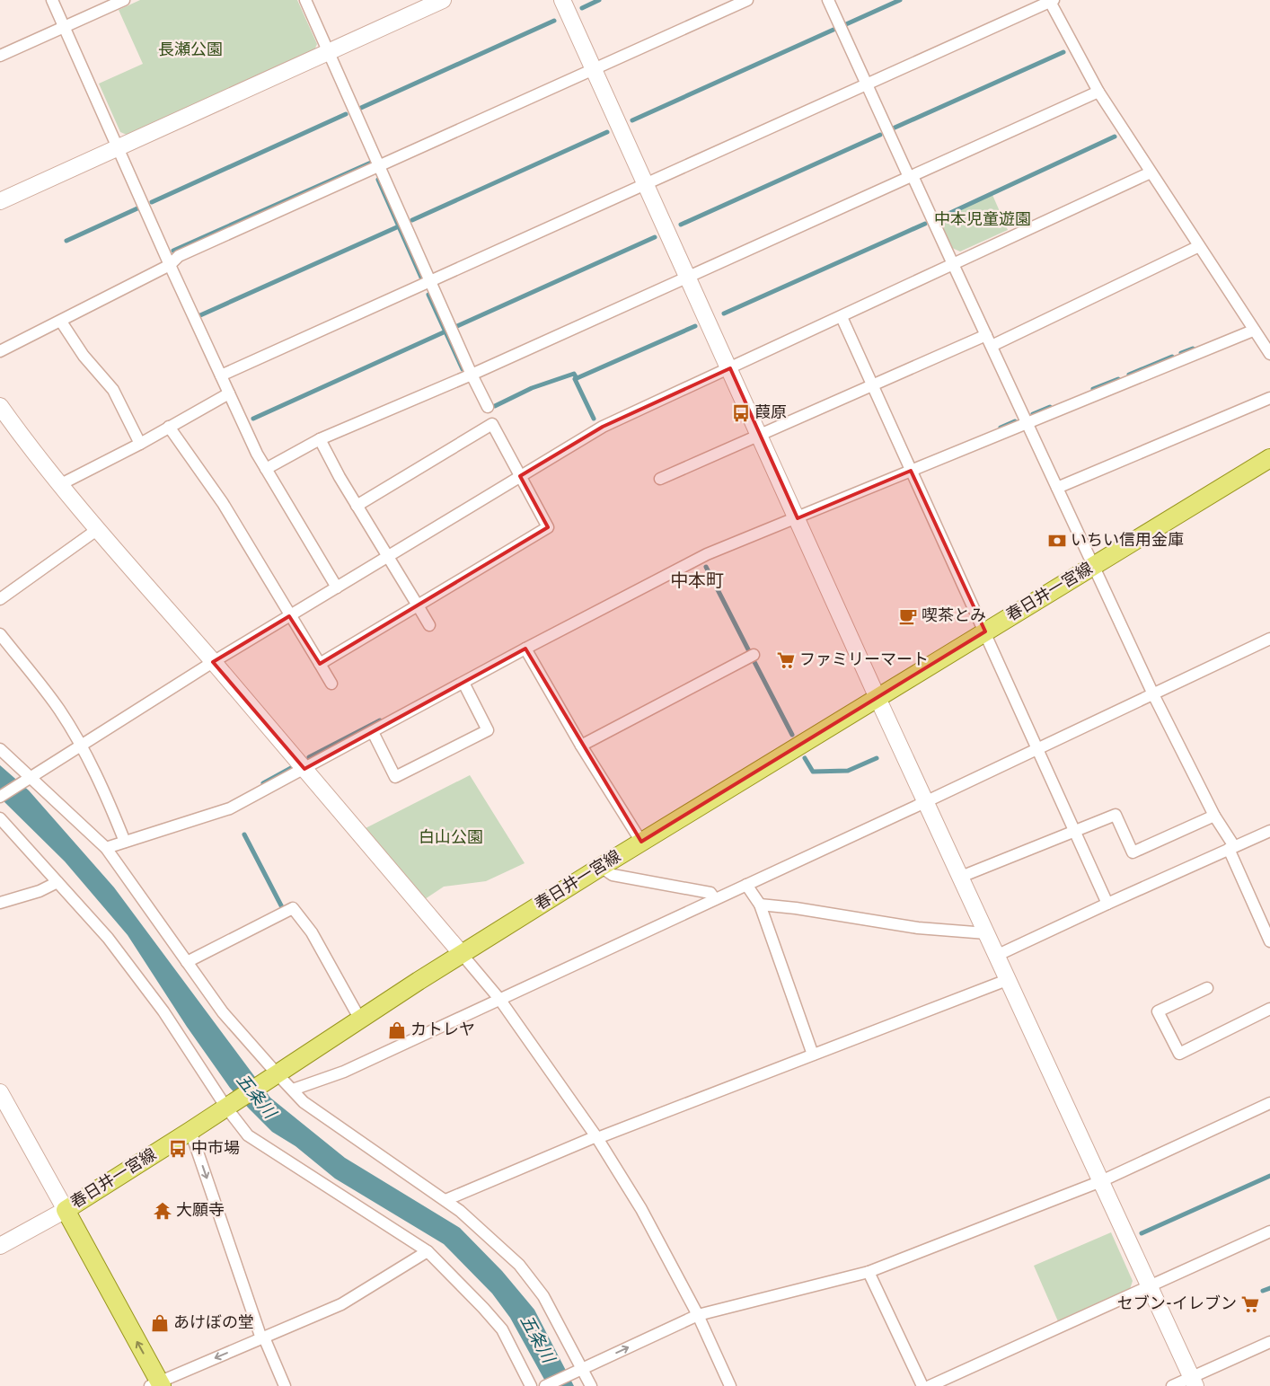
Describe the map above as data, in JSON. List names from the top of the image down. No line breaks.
{"streets":{"main road":["春日井一宮線"]},"districts":["中本町"],"water":["五条川"],"parks":["長瀬公園","中本児童遊園","白山公園"],"places":{"bus stop":["葭原","中市場"],"bank":["いちい信用金庫"],"cafe":["喫茶とみ"],"supermarket":["ファミリーマート","セブン-イレブン"],"shop":["カトレヤ","あけぼの堂"],"temple":["大願寺"]}}
